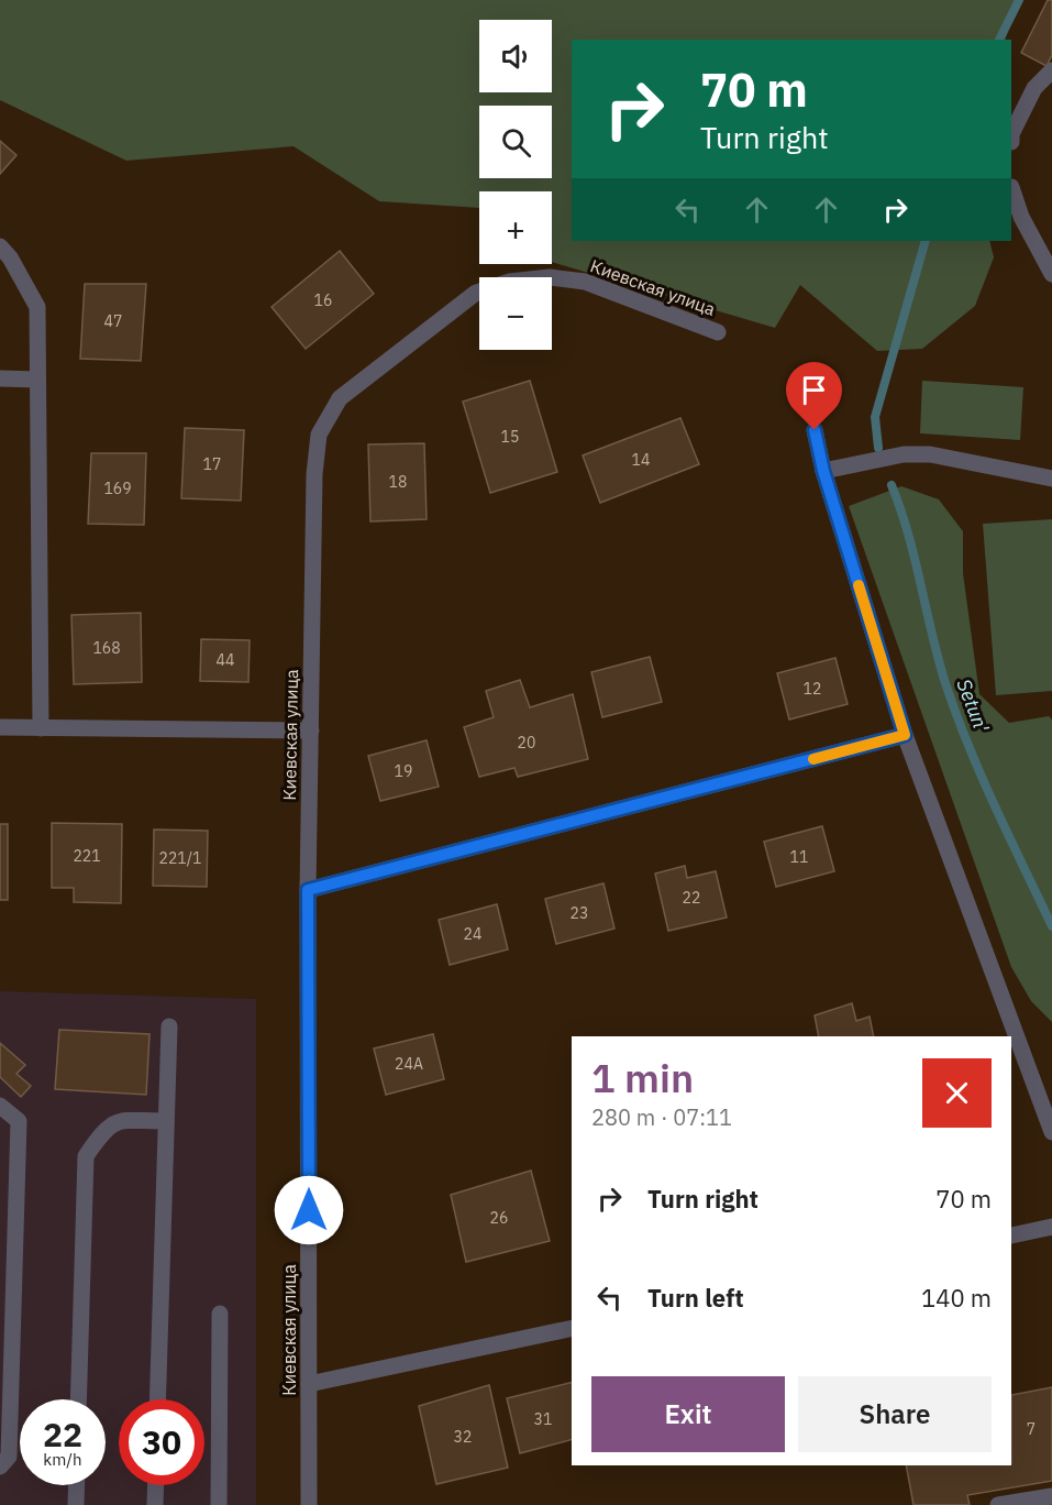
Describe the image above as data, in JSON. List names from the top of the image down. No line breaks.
{"streets":{"street":["Киевская улица"]},"water":["Setun'"],"house_numbers":["16","47","15","14","17","18","169","168","44","12","20","19","221","11","221/1","22","23","24","24А","26","31","7","32"],"page":{"map_buttons":["+","−"],"turn":["70 m","Turn right"],"heading":["1 min","280 m · 07:11"],"list":[{"name":"Turn right","value":"70 m"},{"name":"Turn left","value":"140 m"}],"buttons":["Exit","Share"],"speed":"22 km/h","limit":"30"}}
